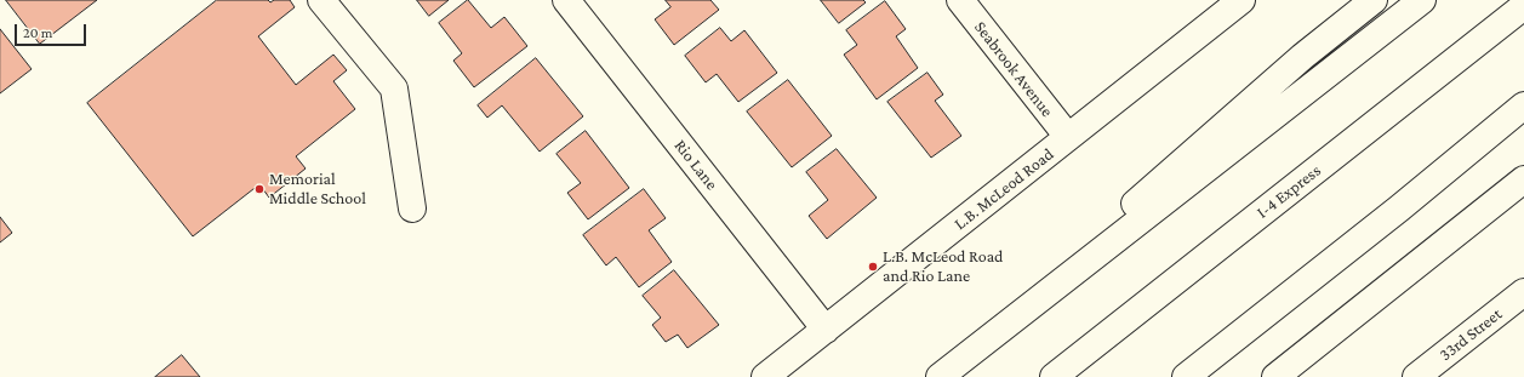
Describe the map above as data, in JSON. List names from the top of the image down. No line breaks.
{"streets":{"main road":["Seabrook Avenue","Rio Lane","L.B. McLeod Road","I-4 Express","33rd Street"]},"crossings":[["Seabrook Avenue","L.B. McLeod Road"],["Rio Lane","L.B. McLeod Road"]],"places":["Memorial Middle School","L.B. McLeod Road and Rio Lane"],"scale_bar":"20 m"}
